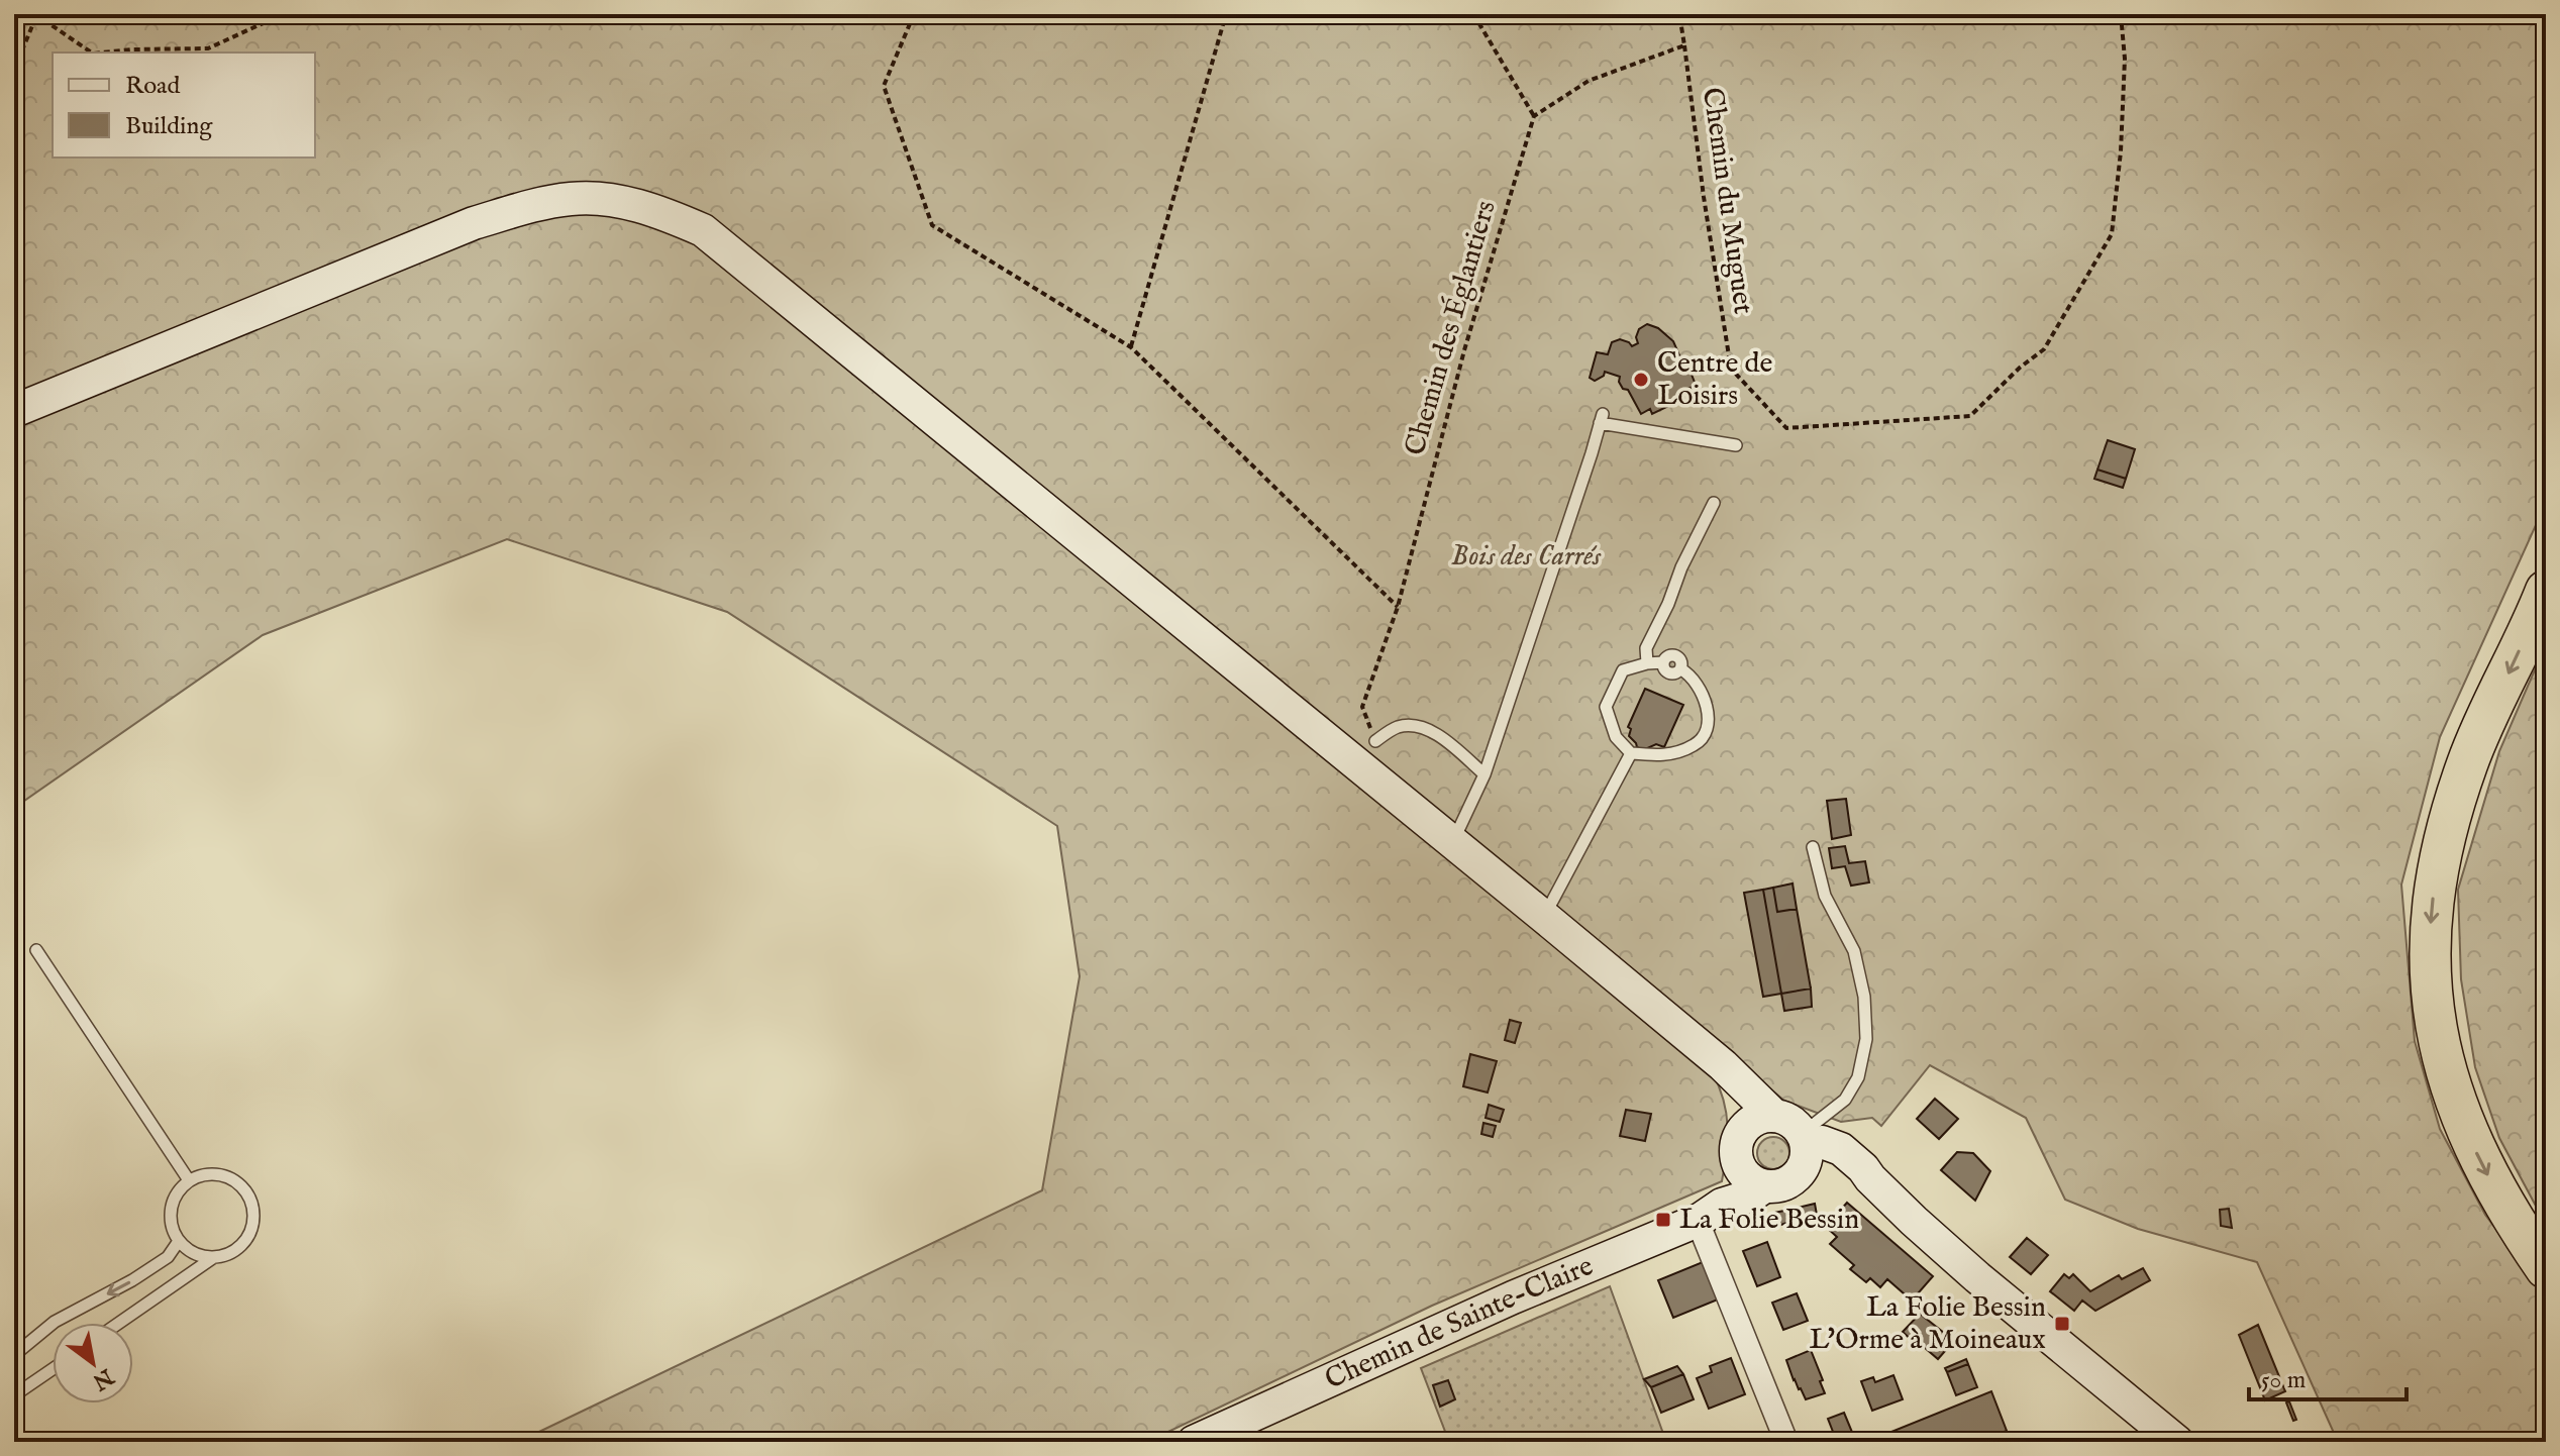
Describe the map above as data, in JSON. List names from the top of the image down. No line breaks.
{"streets":{"main road":["Chemin de Sainte-Claire"],"path":["Chemin du Muguet","Chemin des Églantiers"]},"parks":["Bois des Carrés"],"places":{"other":["Centre de Loisirs"],"transit":["La Folie Bessin","La Folie Bessin L'Orme à Moineaux"]},"legend":["Road","Building"],"scale_bar":"50 m","north":"bottom right"}
